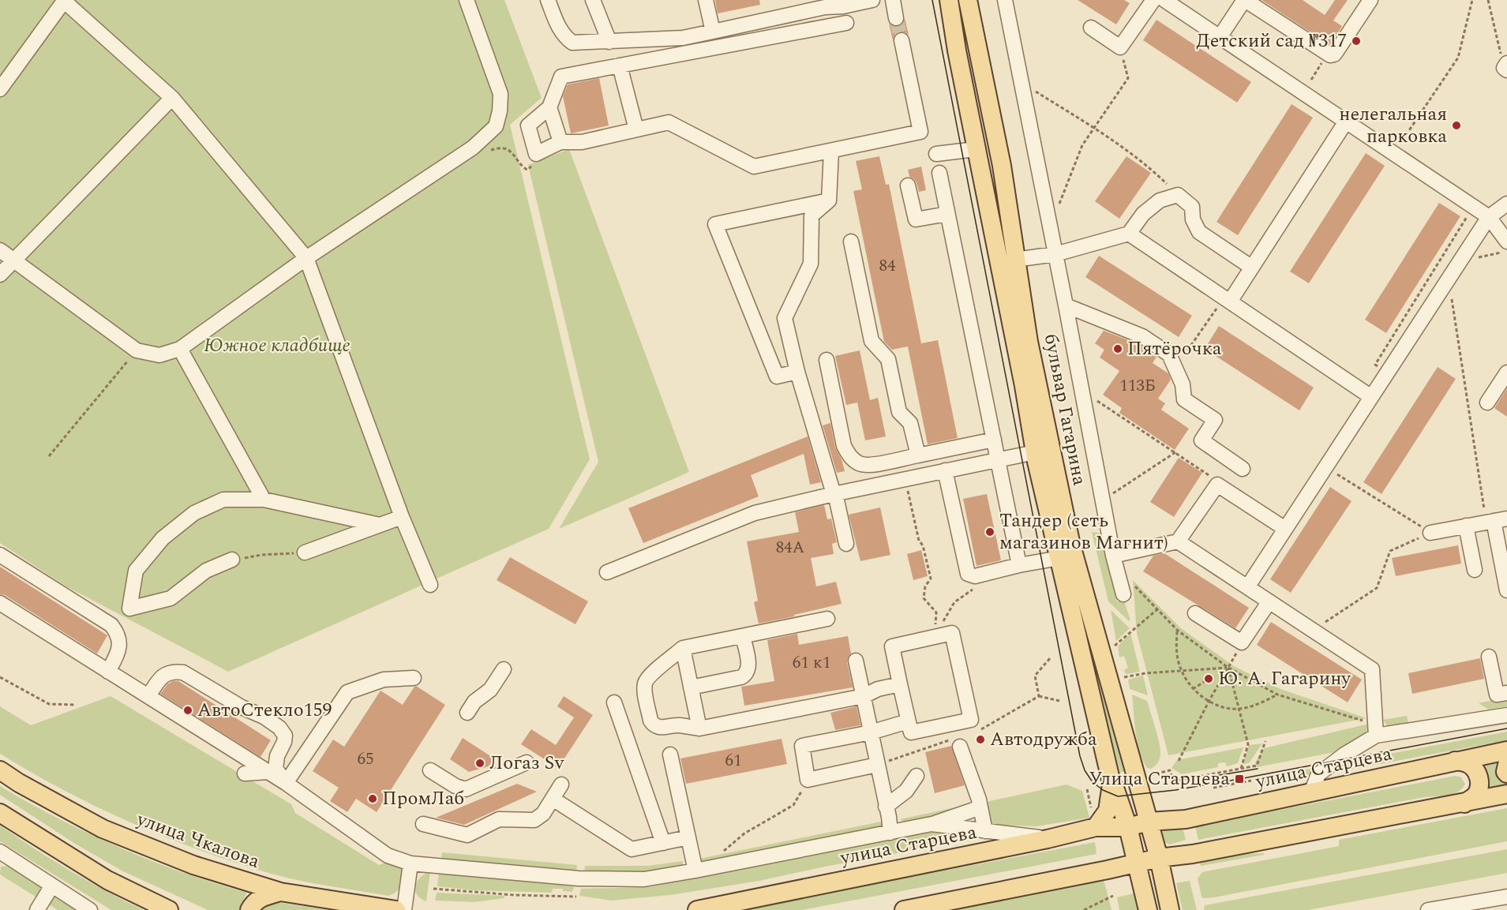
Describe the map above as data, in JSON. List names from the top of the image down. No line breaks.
{"streets":{"main road":["бульвар Гагарина","улица Старцева","улица Чкалова"]},"crossings":[["бульвар Гагарина","улица Старцева"]],"parks":["Южное кладбище"],"places":{"other":["Детский сад №317","нелегальная парковка","Пятёрочка","Тандер (сеть магазинов Магнит)","Ю. А. Гагарину","АвтоСтекло159","Автодружба","Логаз Sv","ПромЛаб"],"transit":["Улица Старцева"]},"house_numbers":["84","113Б","84А","61 к1","65","61"]}
